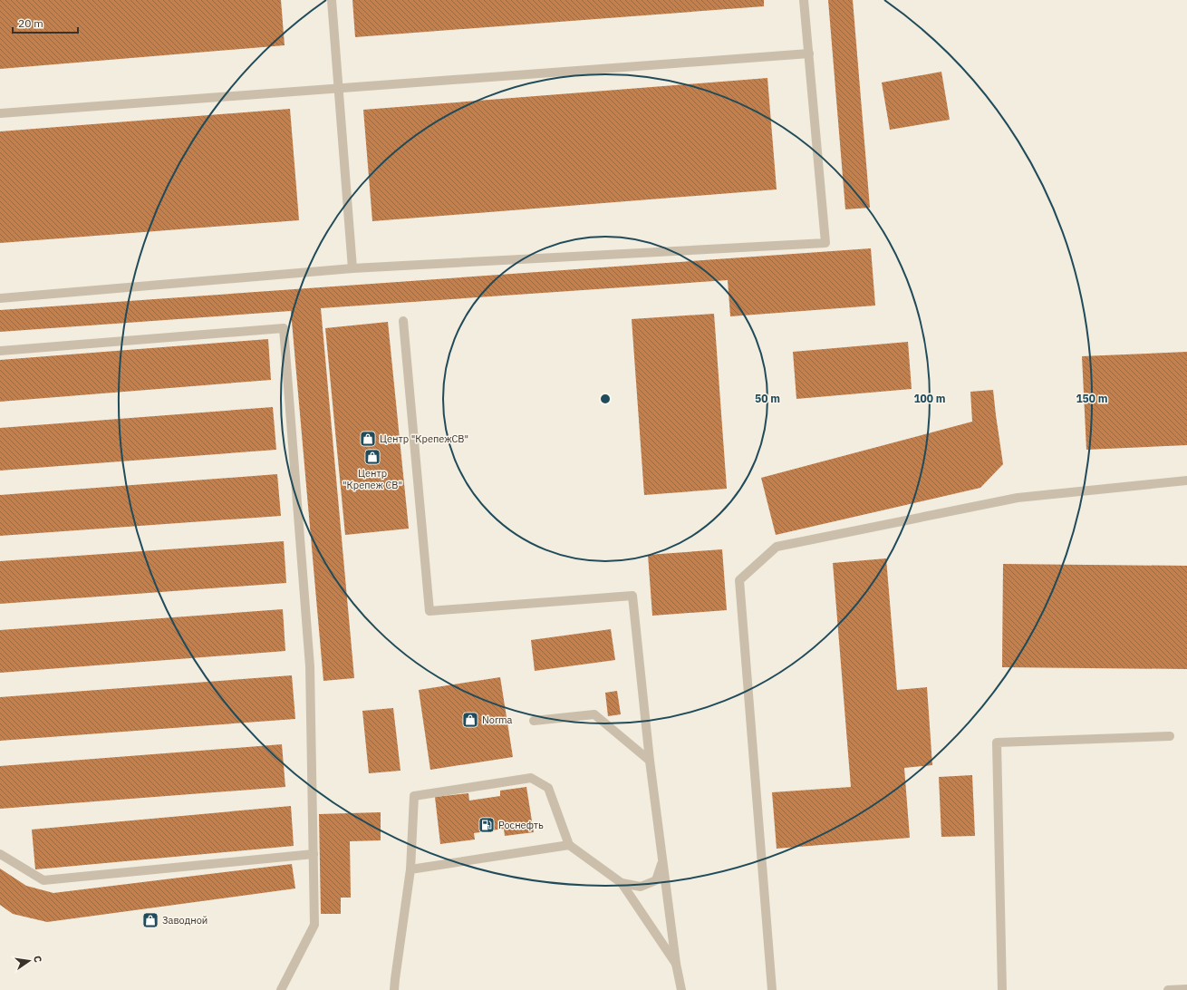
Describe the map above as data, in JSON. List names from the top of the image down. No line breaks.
{"places":{"shop":["Центр \"КрепежСВ\"","Центр \"Крепеж СВ\"","Norma","Заводной"],"fuel station":["Роснефть"]},"scale_bar":"20 m","north":"right","rings":["50 m","100 m","150 m"]}
